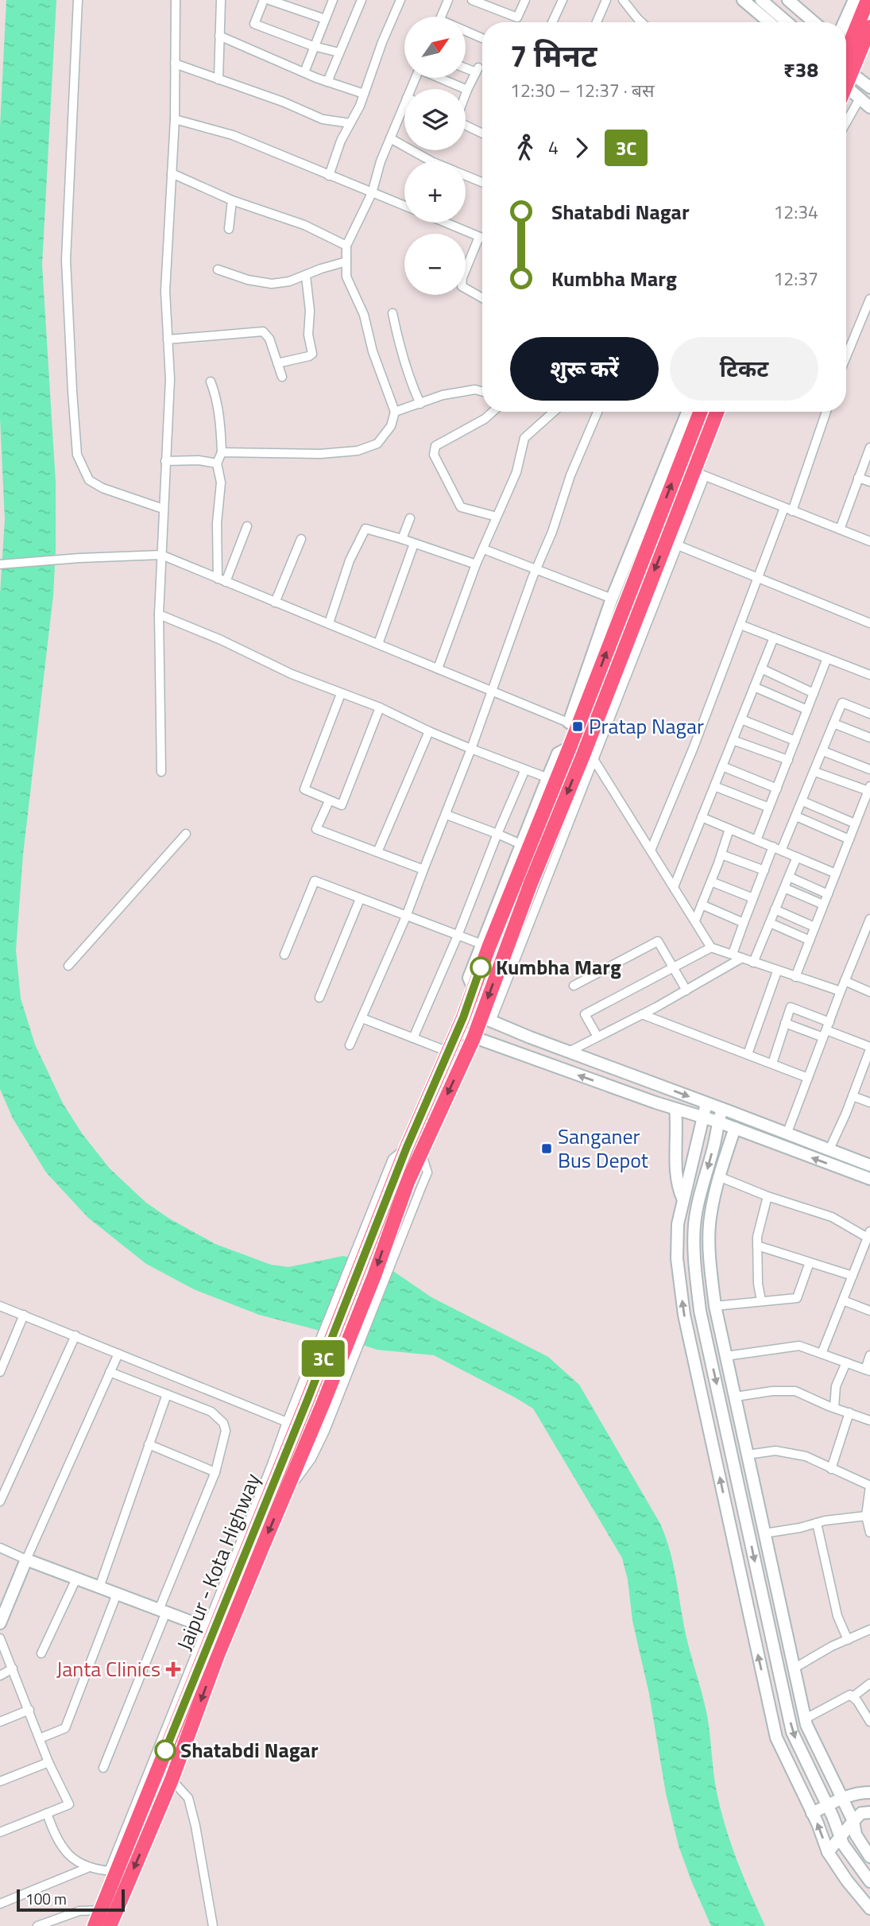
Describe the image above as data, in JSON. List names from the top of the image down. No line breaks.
{"streets":{"highway":["Jaipur - Kota Highway"]},"places":{"transit":["Pratap Nagar","Sanganer Bus Depot"],"other":["Kumbha Marg","Shatabdi Nagar"],"health":["Janta Clinics"]},"lines":["bus line 3C"],"scale_bar":"100 m","north":"top right","page":{"on_map":"3C","map_buttons":["+","−"],"heading":["7 मिनट","12:30 – 12:37 · बस","₹38"],"legs":["4","3C"],"list":[{"name":"Shatabdi Nagar","value":"12:34"},{"name":"Kumbha Marg","value":"12:37"}],"buttons":["शुरू करें","टिकट"],"scale":"100 m"}}
